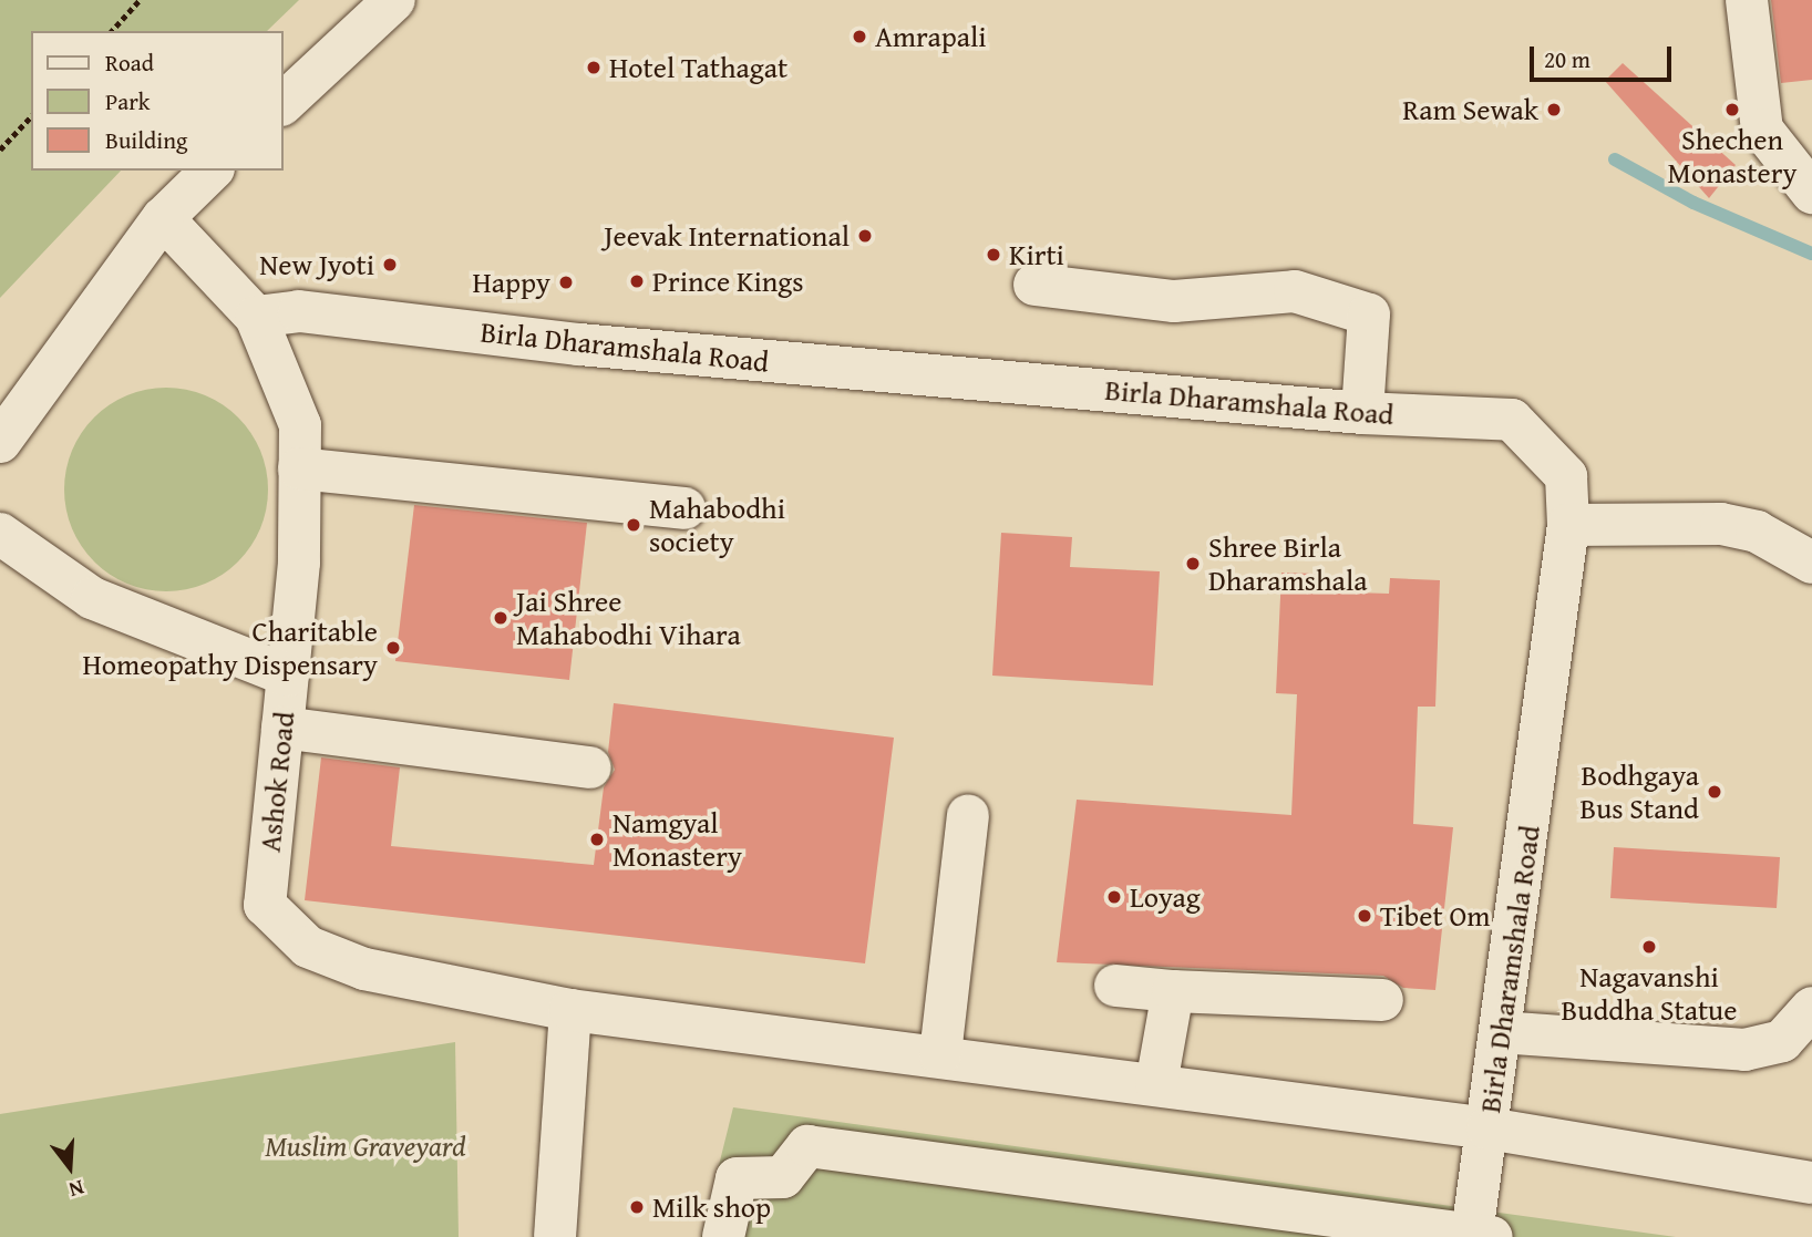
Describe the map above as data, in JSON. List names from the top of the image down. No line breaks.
{"streets":{"street":["Birla Dharamshala Road","Ashok Road"]},"crossings":[["Birla Dharamshala Road","Ashok Road"]],"parks":["Muslim Graveyard"],"places":["Amrapali","Hotel Tathagat","Ram Sewak","Shechen Monastery","Jeevak International","Kirti","New Jyoti","Prince Kings","Happy","Mahabodhi society","Shree Birla Dharamshala","Jai Shree Mahabodhi Vihara","Charitable Homeopathy Dispensary","Bodhgaya Bus Stand","Namgyal Monastery","Loyag","Tibet Om","Nagavanshi Buddha Statue","Milk shop"],"legend":["Road","Park","Building"],"scale_bar":"20 m","north":"bottom"}
